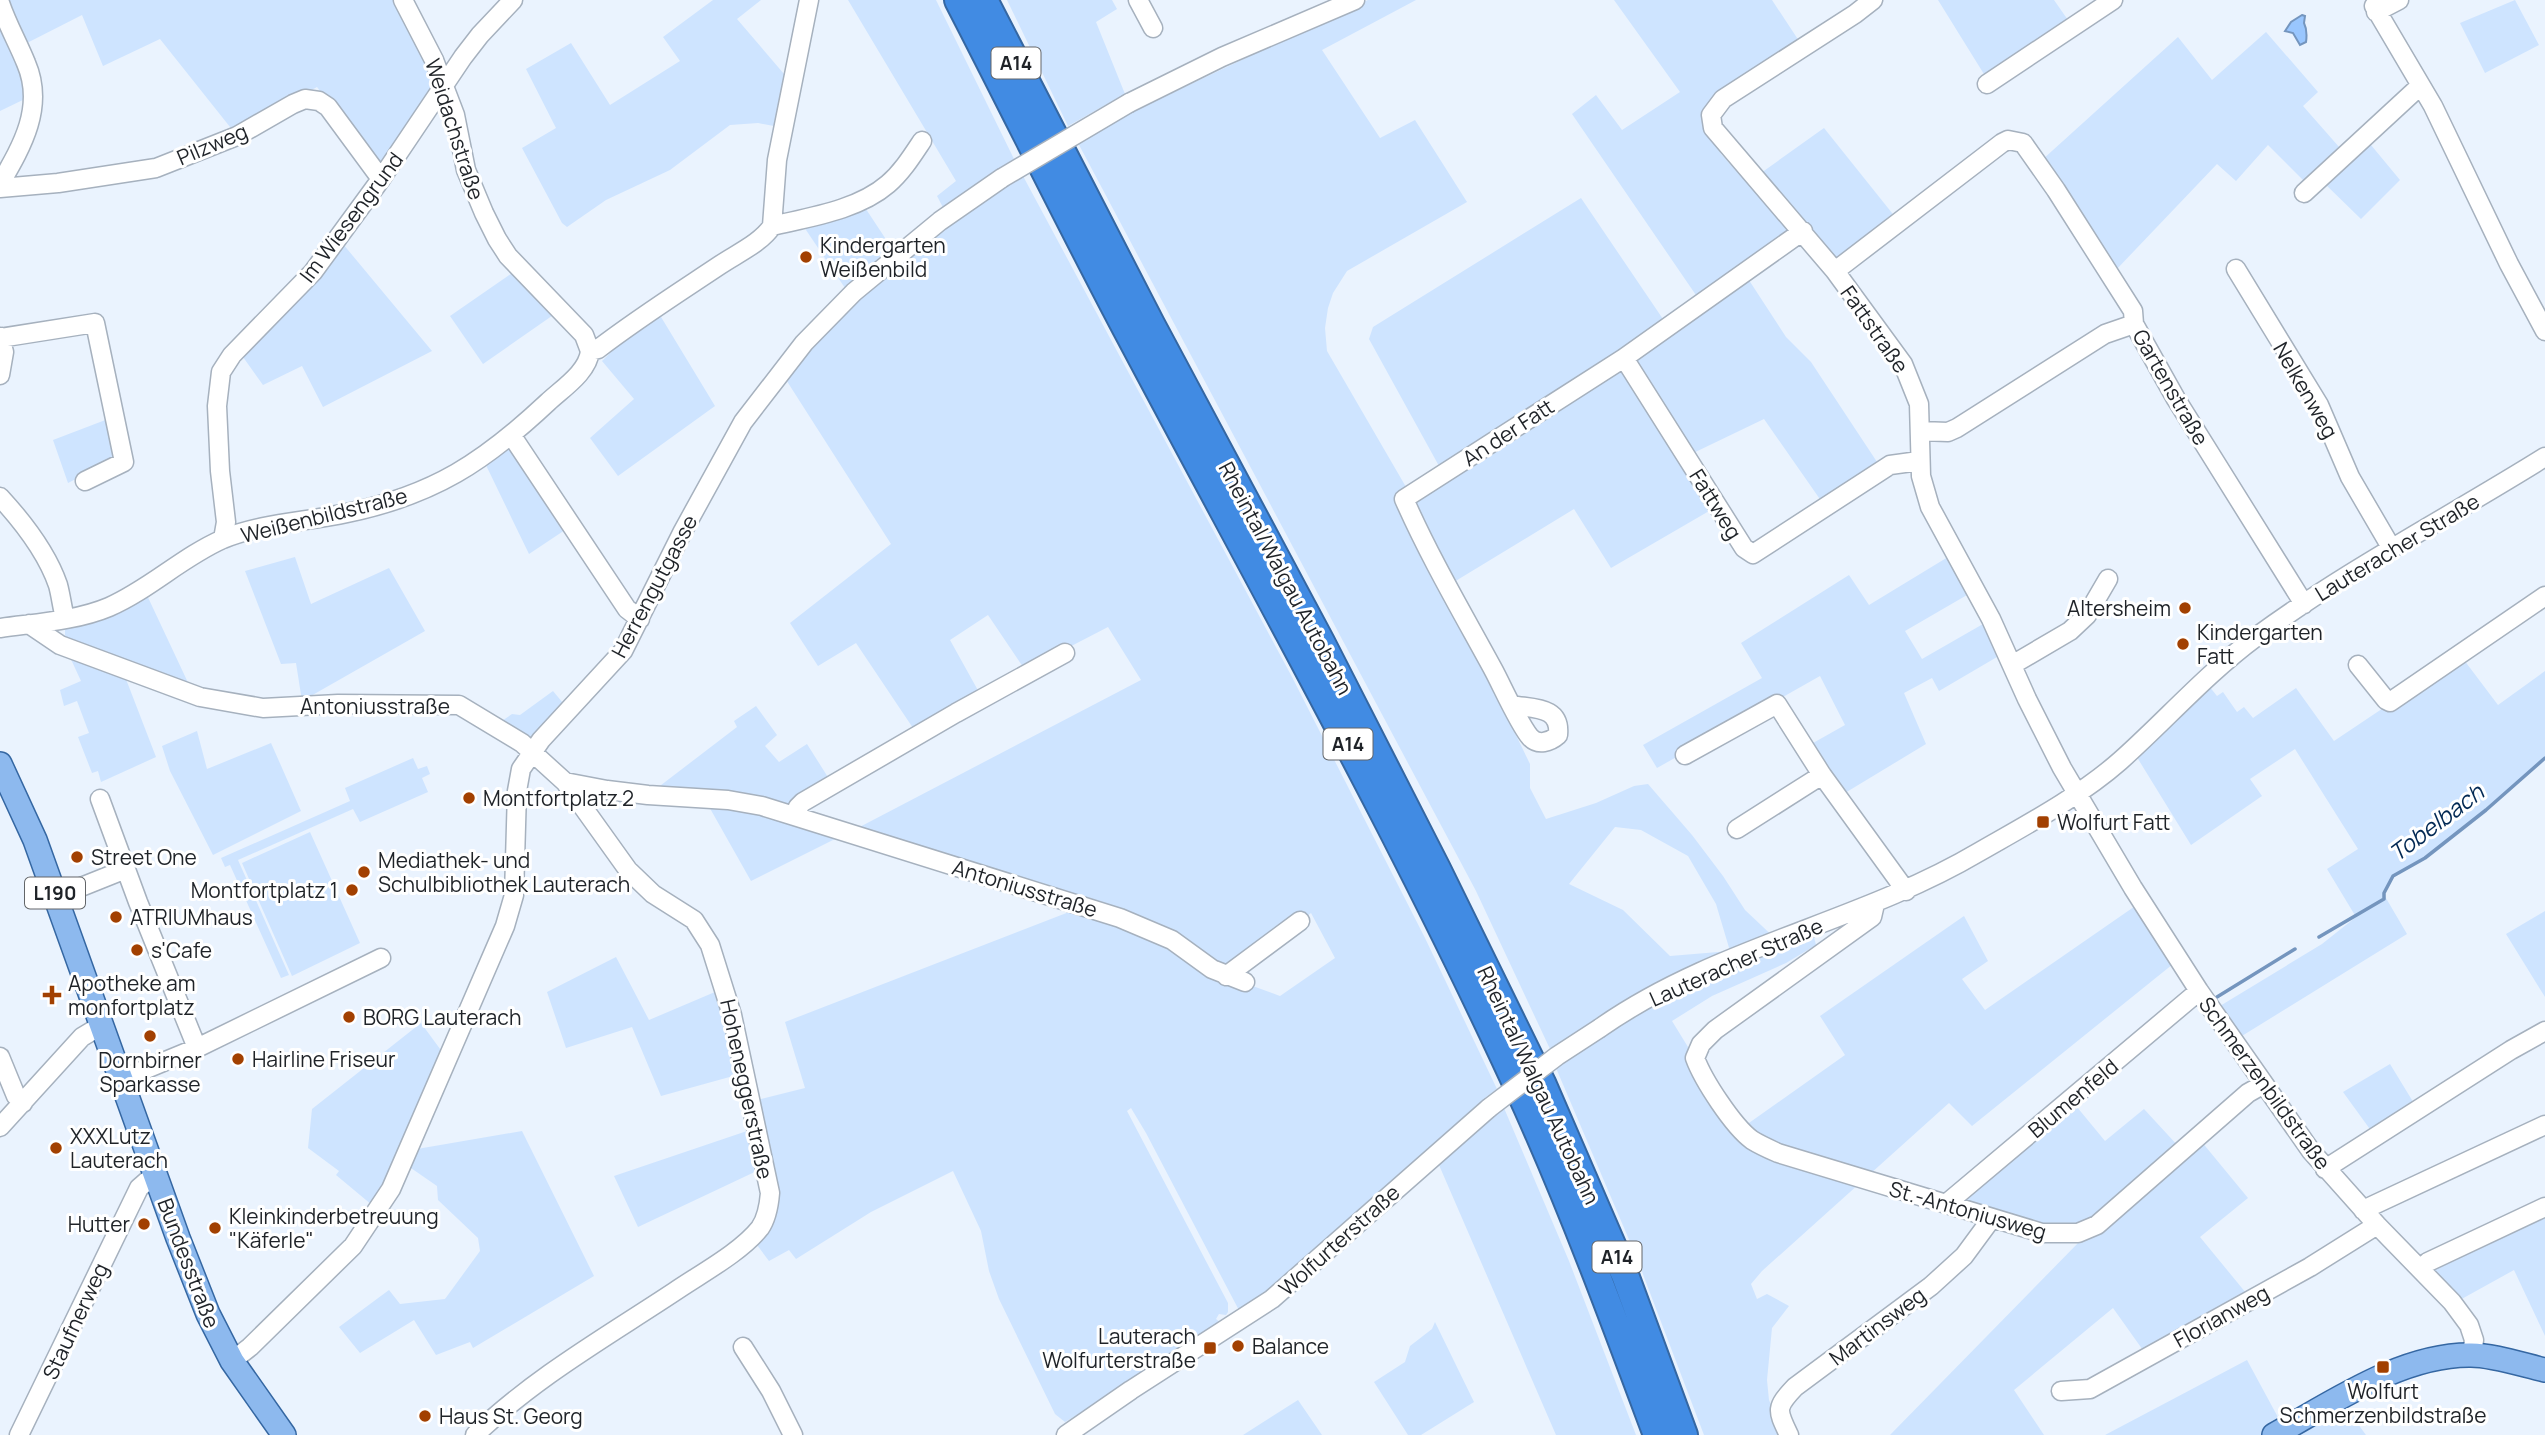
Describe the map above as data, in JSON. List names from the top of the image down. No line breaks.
{"streets":{"highway":["A14","Rheintal/Walgau Autobahn"],"main road":["L190","Bundesstraße"],"street":["Weidachstraße","Pilzweg","Im Wiesengrund","Fattstraße","Gartenstraße","Nelkenweg","An der Fatt","Fattweg","Weißenbildstraße","Lauteracher Straße","Herrengutgasse","Antoniusstraße","Schmerzenbildstraße","Hoheneggerstraße","Blumenfeld","St.-Antoniusweg","Wolfurterstraße","Florianweg","Staufnerweg","Martinsweg"]},"crossings":[["Weidachstraße","Im Wiesengrund"],["Weidachstraße","Weißenbildstraße"],["Pilzweg","Im Wiesengrund"],["Im Wiesengrund","Weißenbildstraße"],["Fattstraße","Gartenstraße"],["Fattstraße","An der Fatt"],["Fattstraße","Fattweg"],["Fattstraße","Lauteracher Straße"],["Fattstraße","Schmerzenbildstraße"],["Gartenstraße","Lauteracher Straße"],["Nelkenweg","Lauteracher Straße"],["An der Fatt","Fattweg"],["Weißenbildstraße","Antoniusstraße"],["Lauteracher Straße","Schmerzenbildstraße"],["Lauteracher Straße","St.-Antoniusweg"],["Lauteracher Straße","Wolfurterstraße"],["Herrengutgasse","Antoniusstraße"],["Herrengutgasse","Bundesstraße"],["Antoniusstraße","Hoheneggerstraße"],["Schmerzenbildstraße","Blumenfeld"],["Schmerzenbildstraße","St.-Antoniusweg"],["Schmerzenbildstraße","Florianweg"],["Blumenfeld","St.-Antoniusweg"],["St.-Antoniusweg","Martinsweg"],["Bundesstraße","Staufnerweg"]],"water":["Tobelbach"],"places":{"other":["Kindergarten Weißenbild","Altersheim","Kindergarten Fatt","Montfortplatz 2","Street One","Mediathek- und Schulbibliothek Lauterach","Montfortplatz 1","ATRIUMhaus","s'Cafe","BORG Lauterach","Dornbirner Sparkasse","Hairline Friseur","XXXLutz Lauterach","Hutter","Kleinkinderbetreuung \"Käferle\"","Balance","Haus St. Georg"],"transit":["Wolfurt Fatt","Lauterach Wolfurterstraße","Wolfurt Schmerzenbildstraße"],"health":["Apotheke am monfortplatz"]}}
